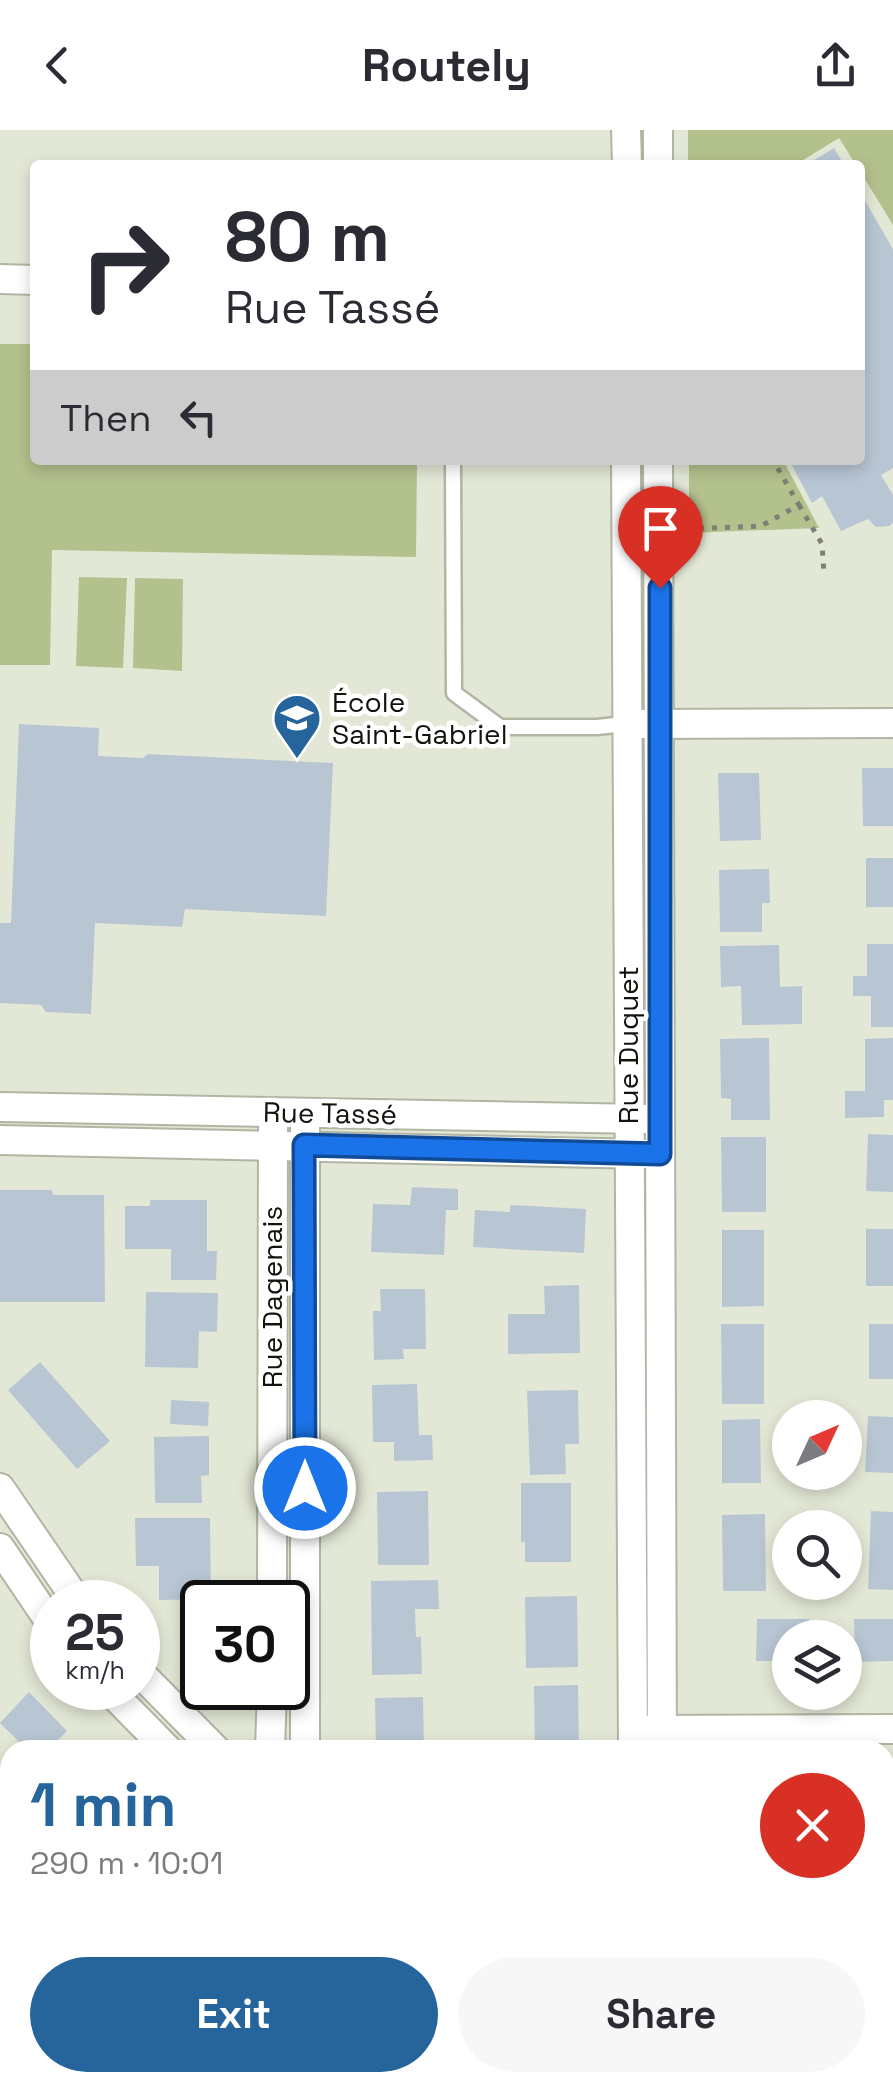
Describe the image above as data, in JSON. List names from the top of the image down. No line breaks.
{"streets":{"street":["Rue Duquet","Rue Tassé","Rue Dagenais"]},"crossings":[["Rue Duquet","Rue Tassé"],["Rue Tassé","Rue Dagenais"]],"places":{"school or university":["École Saint-Gabriel"]},"north":"top right","page":{"header":"Routely","turn":["80 m","Rue Tassé"],"then":"Then","speed":"25 km/h","limit":"30","heading":["1 min","290 m · 10:01"],"buttons":["Exit","Share"]}}
